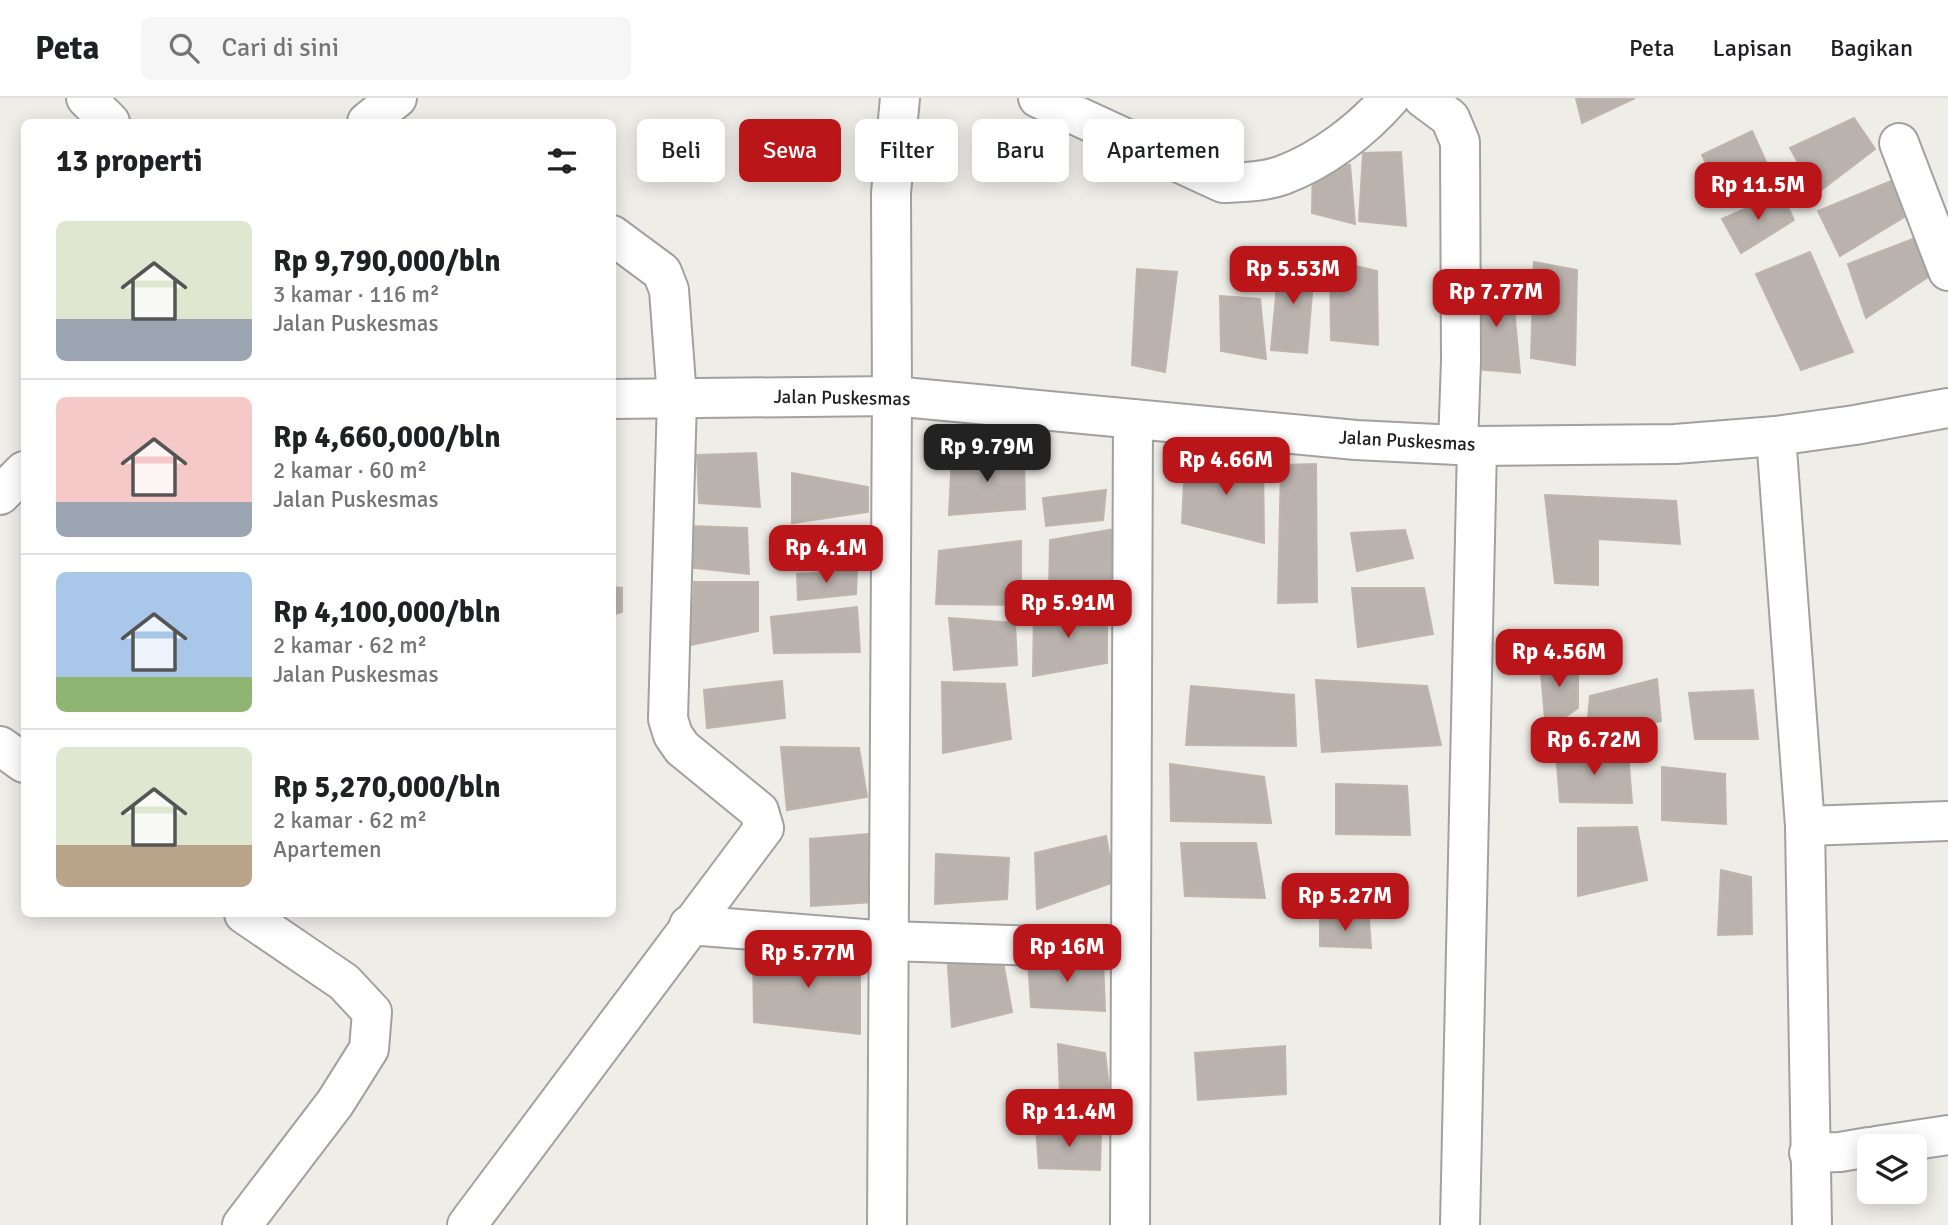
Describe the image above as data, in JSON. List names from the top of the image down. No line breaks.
{"streets":{"street":["Jalan Puskesmas"]},"page":{"header":"Peta","search":"Cari di sini","nav":["Peta","Lapisan","Bagikan"],"chip":["Beli","Sewa","Filter","Baru","Apartemen"],"heading":"13 properti","price":["Rp 11.5M","Rp 5.53M","Rp 7.77M","Rp 9.79M","Rp 4.66M","Rp 4.1M","Rp 5.91M","Rp 4.56M","Rp 6.72M","Rp 5.27M","Rp 16M","Rp 5.77M","Rp 11.4M"],"list":[{"name":"Rp 9,790,000/bln","note":"3 kamar · 116 m² · Jalan Puskesmas"},{"name":"Rp 4,660,000/bln","note":"2 kamar · 60 m² · Jalan Puskesmas"},{"name":"Rp 4,100,000/bln","note":"2 kamar · 62 m² · Jalan Puskesmas"},{"name":"Rp 5,270,000/bln","note":"2 kamar · 62 m² · Apartemen"}]}}
